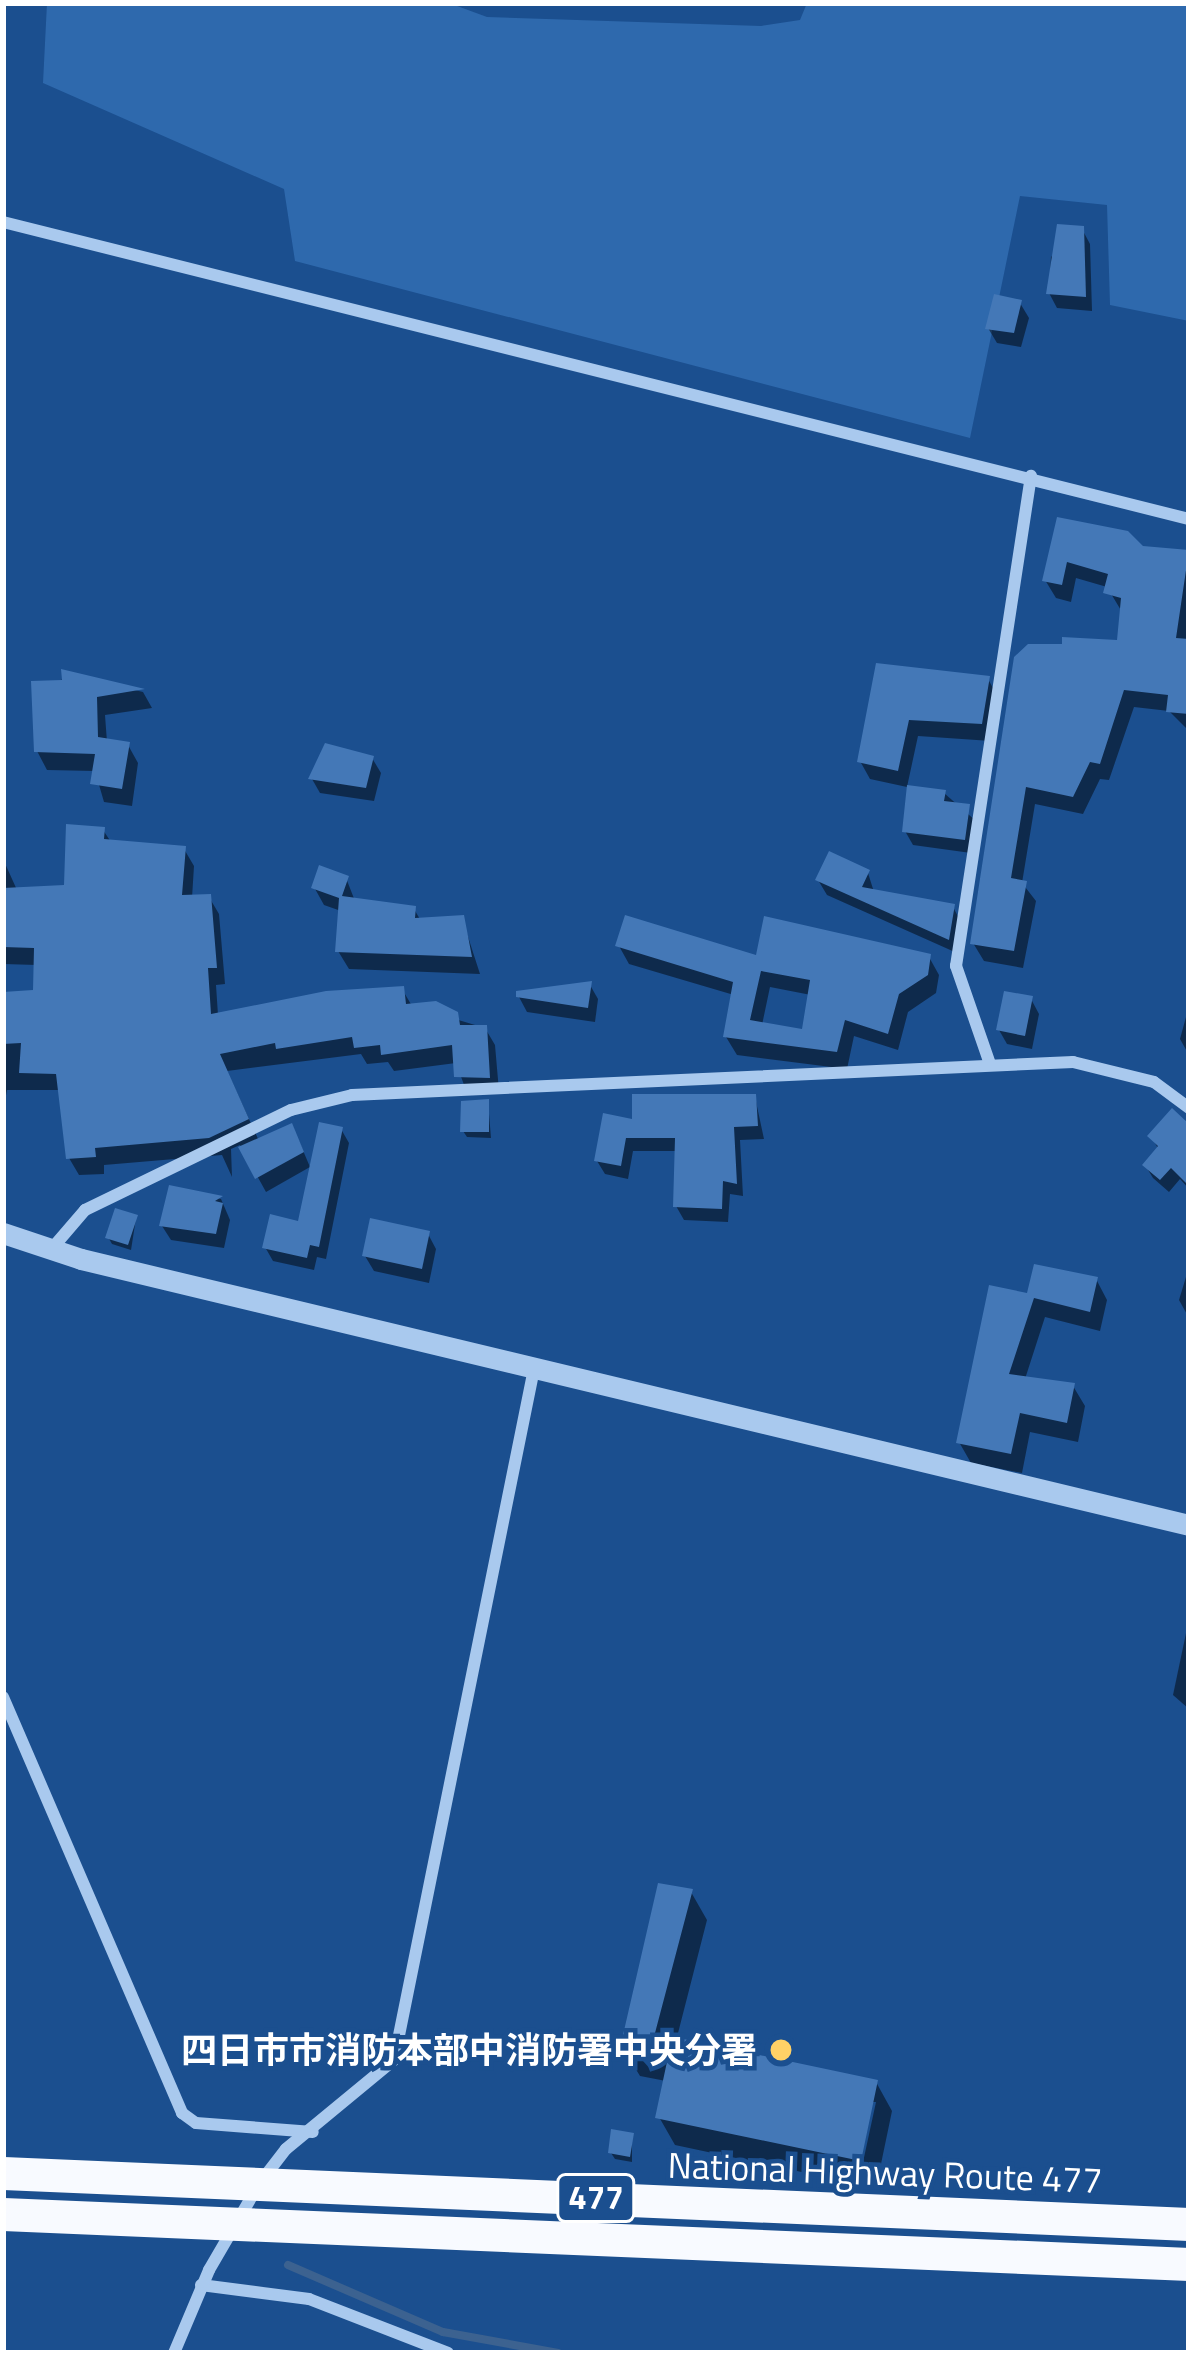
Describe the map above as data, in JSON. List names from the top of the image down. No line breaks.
{"streets":{"highway":["National Highway Route 477","477"]},"places":["四日市市消防本部中消防署中央分署"]}
